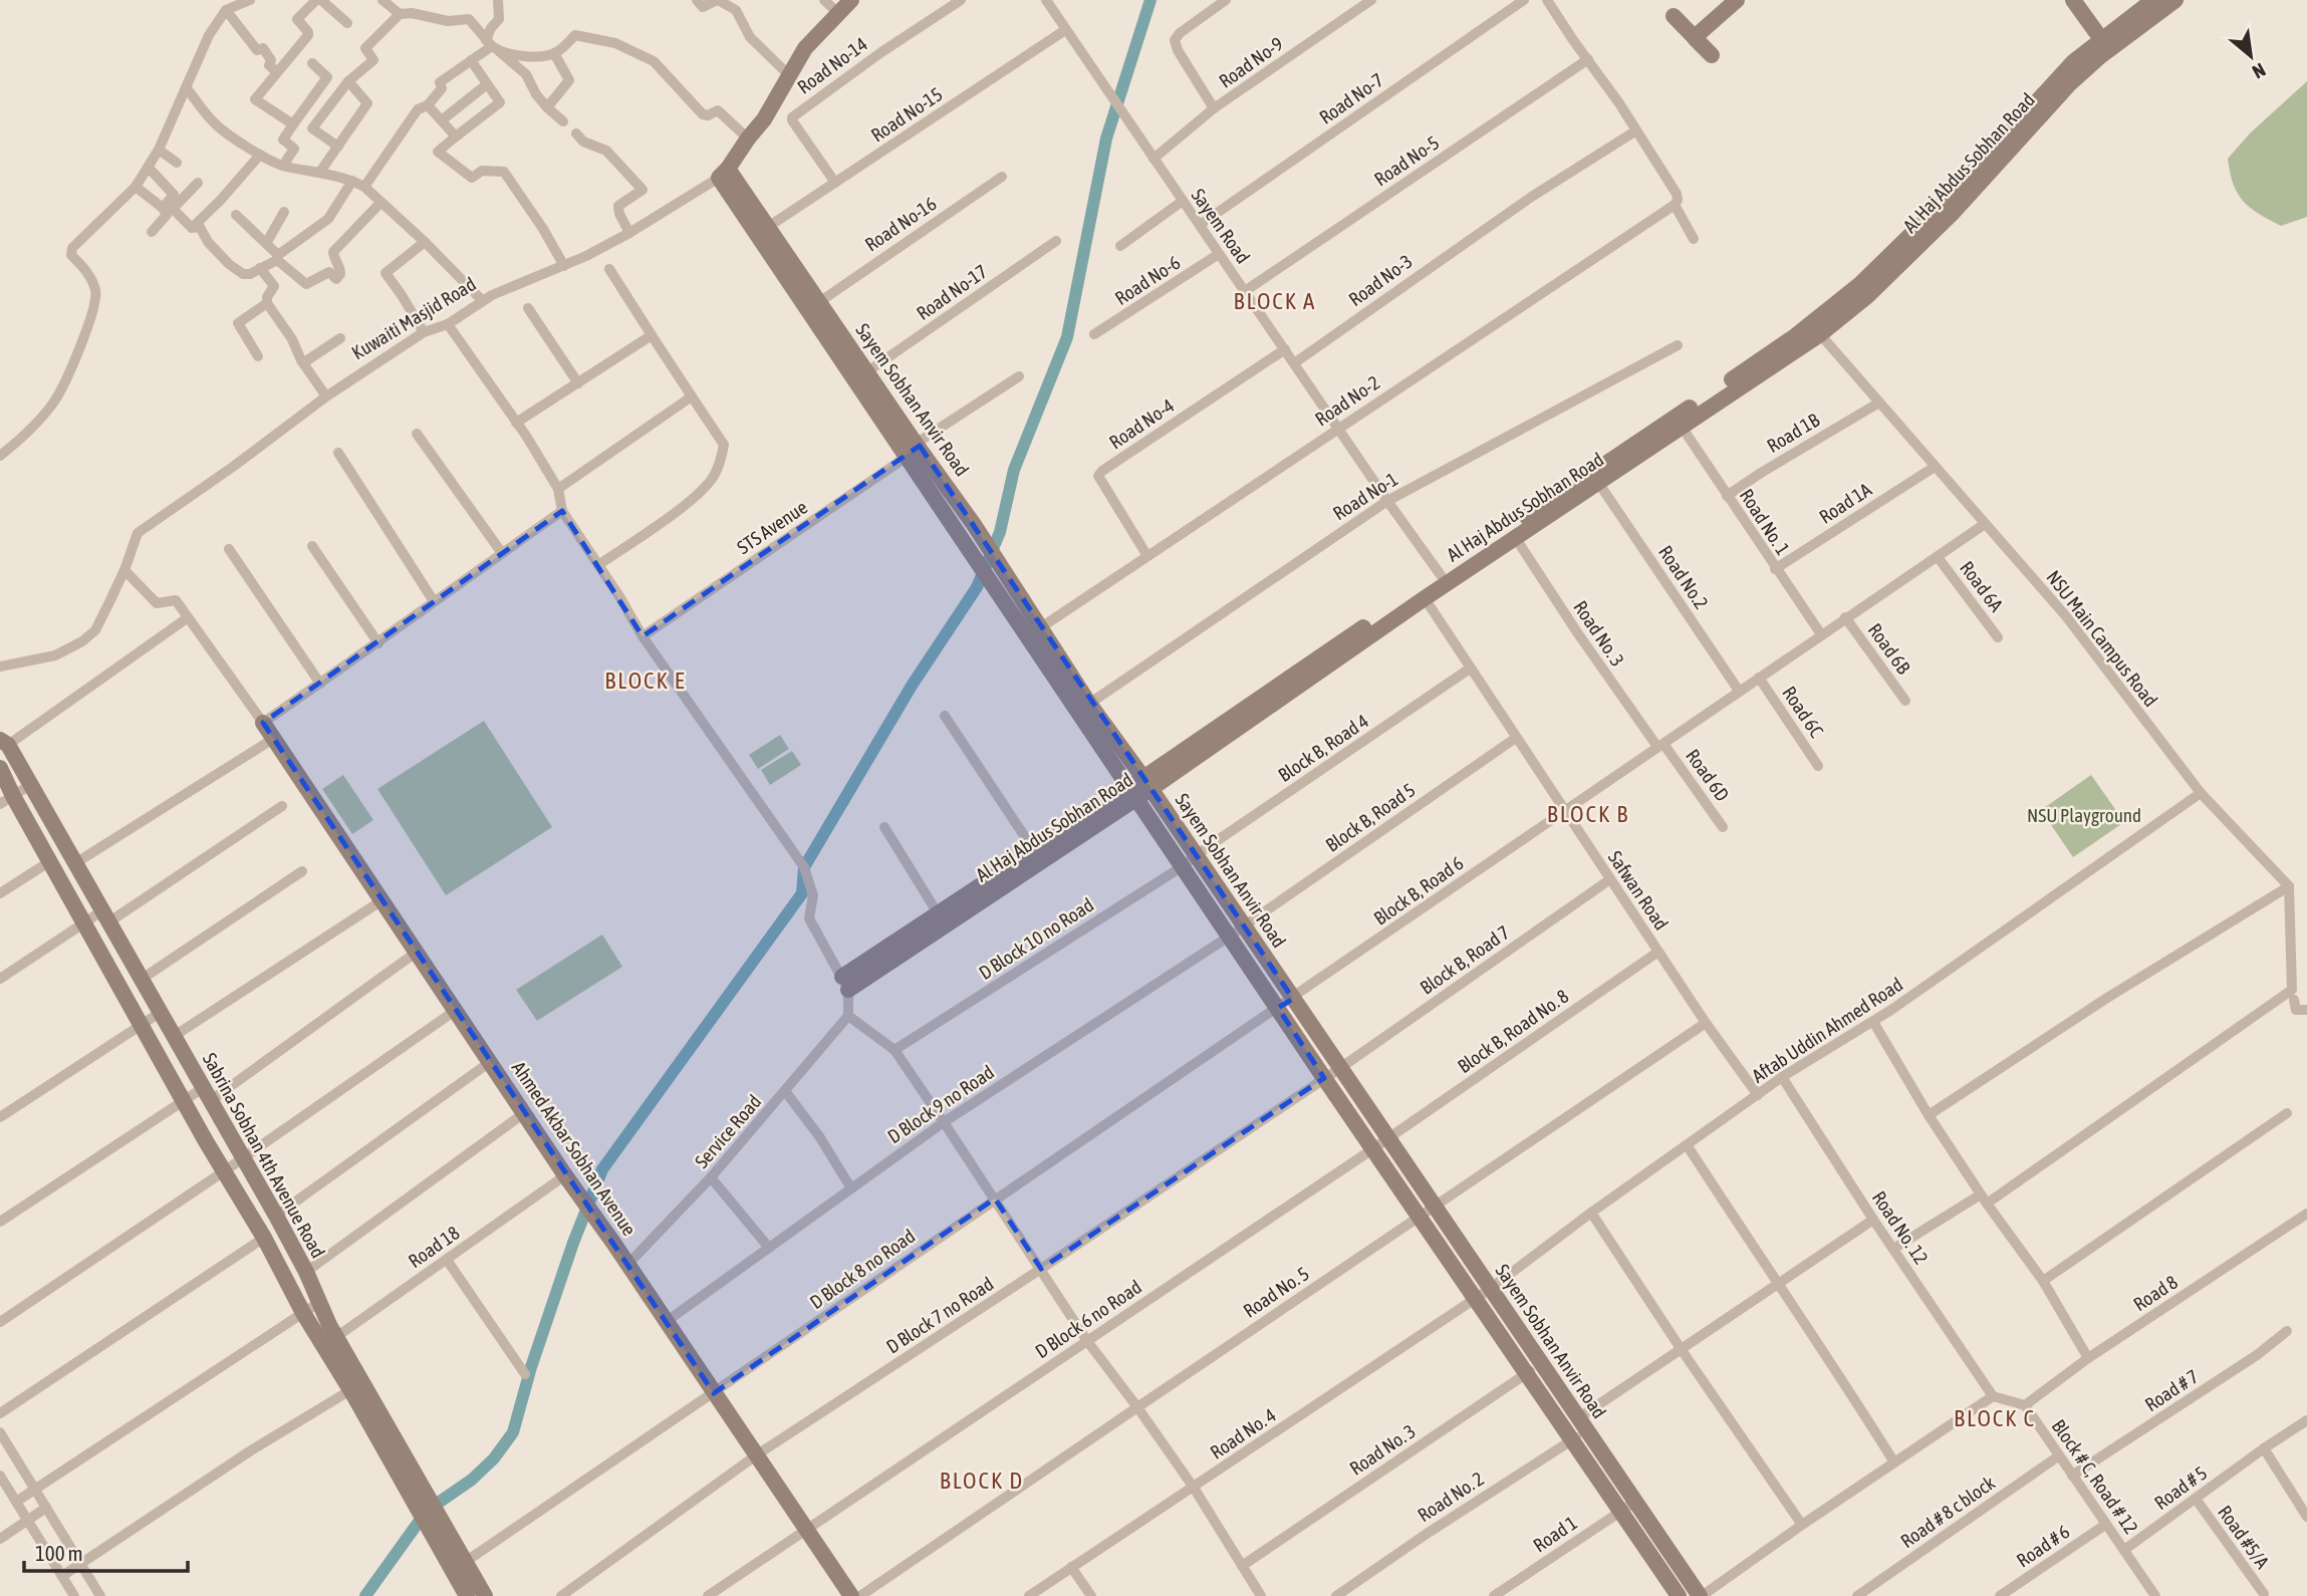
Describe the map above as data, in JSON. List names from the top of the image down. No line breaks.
{"streets":{"street":["Road No-9","Road No-14","Road No-7","Road No-15","Road No-5","Al Haj Abdus Sobhan Road","Road No-16","Sayem Road","Road No-6","Road No-3","Road No-17","Kuwaiti Masjid Road","Sayem Sobhan Anvir Road","Road No-2","Road No-4","Road 1B","Road No-1","Road 1A","Road No. 1","STS Avenue","Road No.2","Road 6A","Road No. 3","NSU Main Campus Road","Road 6B","Road 6C","Block B, Road 4","Road 6D","Block B, Road 5","Block B, Road 6","Safwan Road","D Block 10 no Road","Block B, Road 7","Aftab Uddin Ahmed Road","Block B, Road No. 8","D Block 9 no Road","Service Road","Ahmed Akbar Sobhan Avenue","Sabrina Sobhan 4th Avenue Road","Road No. 12","Road 18","D Block 8 no Road","Road No. 5","Road 8","D Block 7 no Road","D Block 6 no Road","Road # 7","Road No. 4","Block # C, Road # 12","Road # 5","Road No. 2","Road # 8 c block","Road 1","Road #5/A","Road # 6"]},"crossings":[["Road No-9","Sayem Road"],["Road No-14","Road No-15"],["Road No-7","Sayem Road"],["Road No-15","Sayem Road"],["Road No-15","Sayem Sobhan Anvir Road"],["Road No-5","Sayem Road"],["Al Haj Abdus Sobhan Road","Sayem Road"],["Al Haj Abdus Sobhan Road","Sayem Sobhan Anvir Road"],["Al Haj Abdus Sobhan Road","Road No. 1"],["Al Haj Abdus Sobhan Road","Road No.2"],["Al Haj Abdus Sobhan Road","Road No. 3"],["Al Haj Abdus Sobhan Road","NSU Main Campus Road"],["Al Haj Abdus Sobhan Road","Safwan Road"],["Road No-16","Sayem Sobhan Anvir Road"],["Sayem Road","Road No-6"],["Sayem Road","Road No-3"],["Sayem Road","Road No-2"],["Sayem Road","Road No-4"],["Sayem Road","Road No-1"],["Road No-17","Sayem Sobhan Anvir Road"],["Kuwaiti Masjid Road","Sayem Sobhan Anvir Road"],["Sayem Sobhan Anvir Road","Road No-2"],["Sayem Sobhan Anvir Road","Road No-1"],["Sayem Sobhan Anvir Road","STS Avenue"],["Sayem Sobhan Anvir Road","Road No. 3"],["Sayem Sobhan Anvir Road","Block B, Road 4"],["Sayem Sobhan Anvir Road","Block B, Road 5"],["Sayem Sobhan Anvir Road","Block B, Road 6"],["Sayem Sobhan Anvir Road","D Block 10 no Road"],["Sayem Sobhan Anvir Road","Block B, Road 7"],["Sayem Sobhan Anvir Road","Aftab Uddin Ahmed Road"],["Sayem Sobhan Anvir Road","Block B, Road No. 8"],["Sayem Sobhan Anvir Road","D Block 9 no Road"],["Sayem Sobhan Anvir Road","D Block 8 no Road"],["Sayem Sobhan Anvir Road","Road No. 5"],["Sayem Sobhan Anvir Road","D Block 7 no Road"],["Sayem Sobhan Anvir Road","D Block 6 no Road"],["Sayem Sobhan Anvir Road","Road No. 4"],["Sayem Sobhan Anvir Road","Road No. 2"],["Sayem Sobhan Anvir Road","Road 1"],["Road No-2","Road No-4"],["Road 1B","Road No. 1"],["Road 1B","NSU Main Campus Road"],["Road 1A","Road No. 1"],["Road 1A","NSU Main Campus Road"],["Road No. 1","Block B, Road 6"],["Road No.2","Block B, Road 6"],["Road 6A","Block B, Road 6"],["Road No. 3","Road 6D"],["Road No. 3","Block B, Road 6"],["NSU Main Campus Road","Block B, Road 6"],["NSU Main Campus Road","Aftab Uddin Ahmed Road"],["Road 6B","Block B, Road 6"],["Road 6C","Block B, Road 6"],["Block B, Road 4","Safwan Road"],["Block B, Road 4","D Block 10 no Road"],["Road 6D","Block B, Road 6"],["Block B, Road 5","Safwan Road"],["Block B, Road 5","D Block 9 no Road"],["Block B, Road 6","Safwan Road"],["Block B, Road 6","D Block 8 no Road"],["Safwan Road","Block B, Road 7"],["Safwan Road","Aftab Uddin Ahmed Road"],["Safwan Road","Block B, Road No. 8"],["Safwan Road","Road No. 5"],["Block B, Road 7","D Block 7 no Road"],["Aftab Uddin Ahmed Road","Road No. 12"],["Aftab Uddin Ahmed Road","Road No. 4"],["Block B, Road No. 8","D Block 6 no Road"],["D Block 9 no Road","Ahmed Akbar Sobhan Avenue"],["Service Road","Ahmed Akbar Sobhan Avenue"],["Ahmed Akbar Sobhan Avenue","Road 18"],["Ahmed Akbar Sobhan Avenue","D Block 8 no Road"],["Ahmed Akbar Sobhan Avenue","D Block 7 no Road"],["Ahmed Akbar Sobhan Avenue","D Block 6 no Road"],["Sabrina Sobhan 4th Avenue Road","Road 18"],["Sabrina Sobhan 4th Avenue Road","D Block 8 no Road"],["Road No. 12","Road No. 2"],["Road 8","Block # C, Road # 12"],["Road # 7","Block # C, Road # 12"],["Block # C, Road # 12","Road # 5"],["Block # C, Road # 12","Road # 8 c block"],["Block # C, Road # 12","Road # 6"],["Road # 5","Road #5/A"]],"districts":["BLOCK A","BLOCK E","BLOCK B","BLOCK C","BLOCK D"],"parks":["NSU Playground"],"scale_bar":"100 m","north":"bottom right"}
